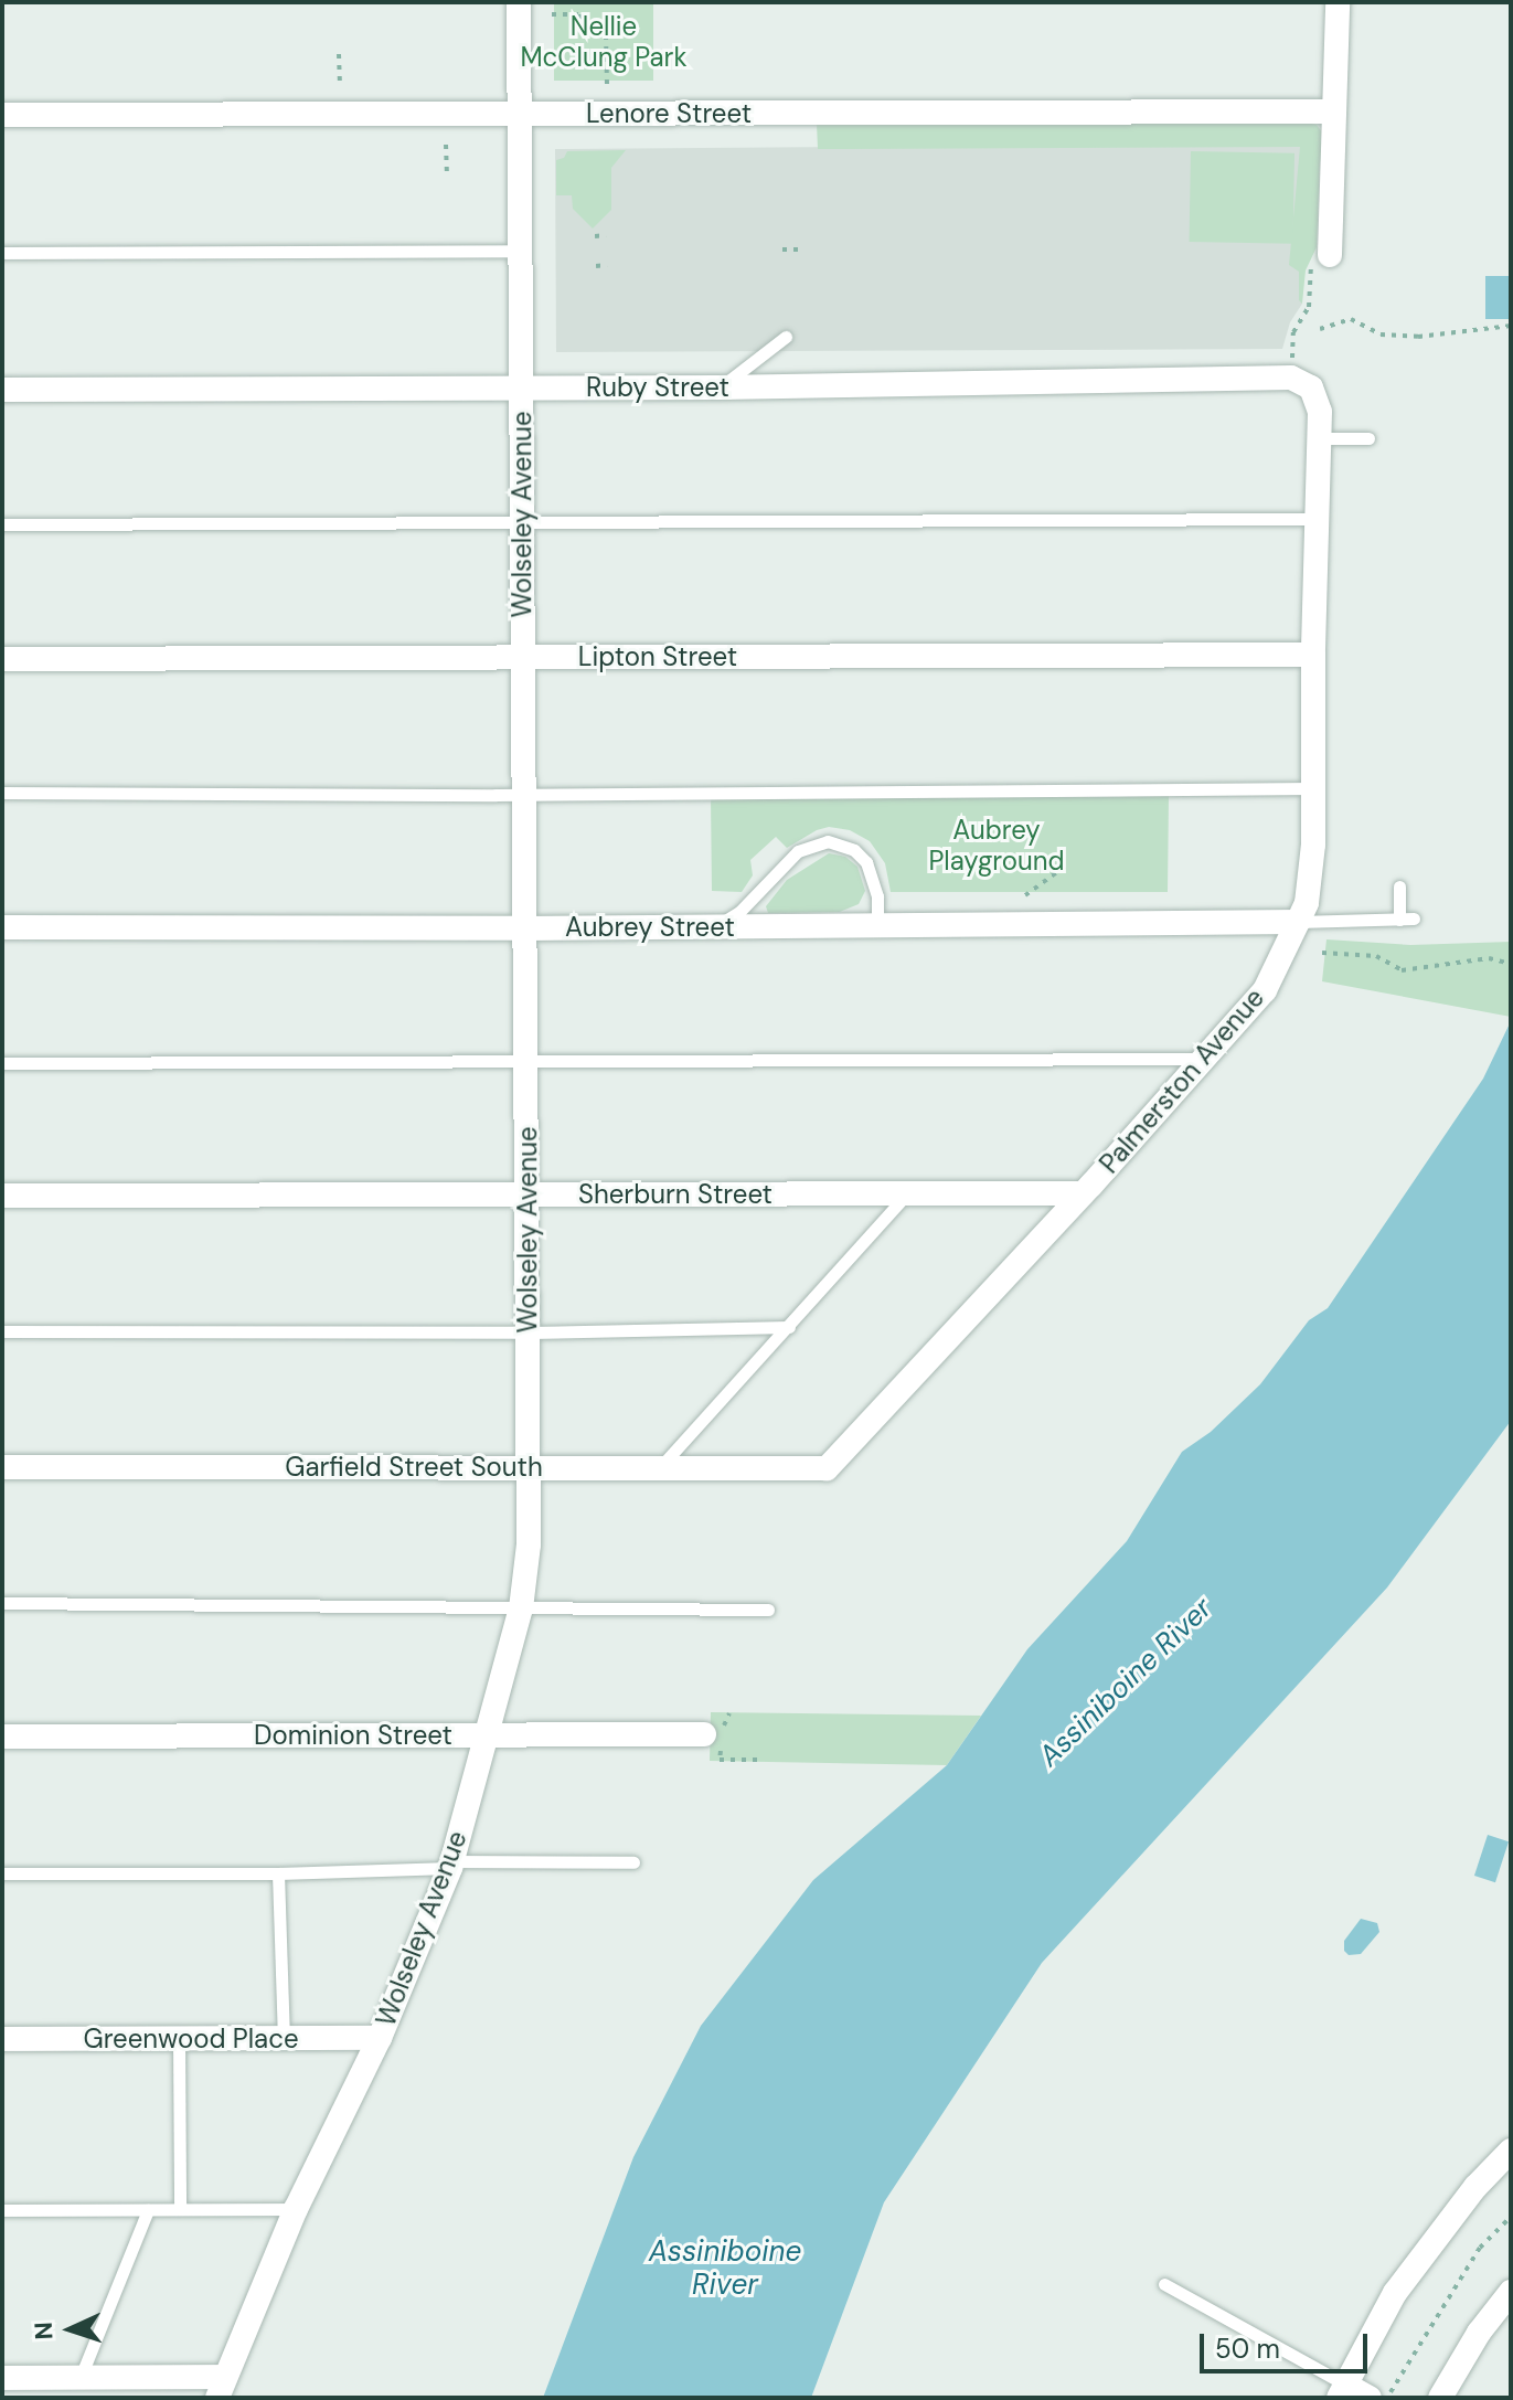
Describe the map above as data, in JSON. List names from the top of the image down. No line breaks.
{"streets":{"street":["Lenore Street","Ruby Street","Wolseley Avenue","Lipton Street","Aubrey Street","Palmerston Avenue","Sherburn Street","Garfield Street South","Dominion Street","Greenwood Place"]},"crossings":[["Lenore Street","Wolseley Avenue"],["Ruby Street","Wolseley Avenue"],["Ruby Street","Palmerston Avenue"],["Wolseley Avenue","Lipton Street"],["Wolseley Avenue","Aubrey Street"],["Wolseley Avenue","Sherburn Street"],["Wolseley Avenue","Garfield Street South"],["Wolseley Avenue","Dominion Street"],["Wolseley Avenue","Greenwood Place"],["Lipton Street","Palmerston Avenue"],["Aubrey Street","Palmerston Avenue"],["Palmerston Avenue","Sherburn Street"],["Palmerston Avenue","Garfield Street South"]],"water":["Assiniboine River"],"parks":["Nellie McClung Park","Aubrey Playground"],"scale_bar":"50 m","north":"left"}
